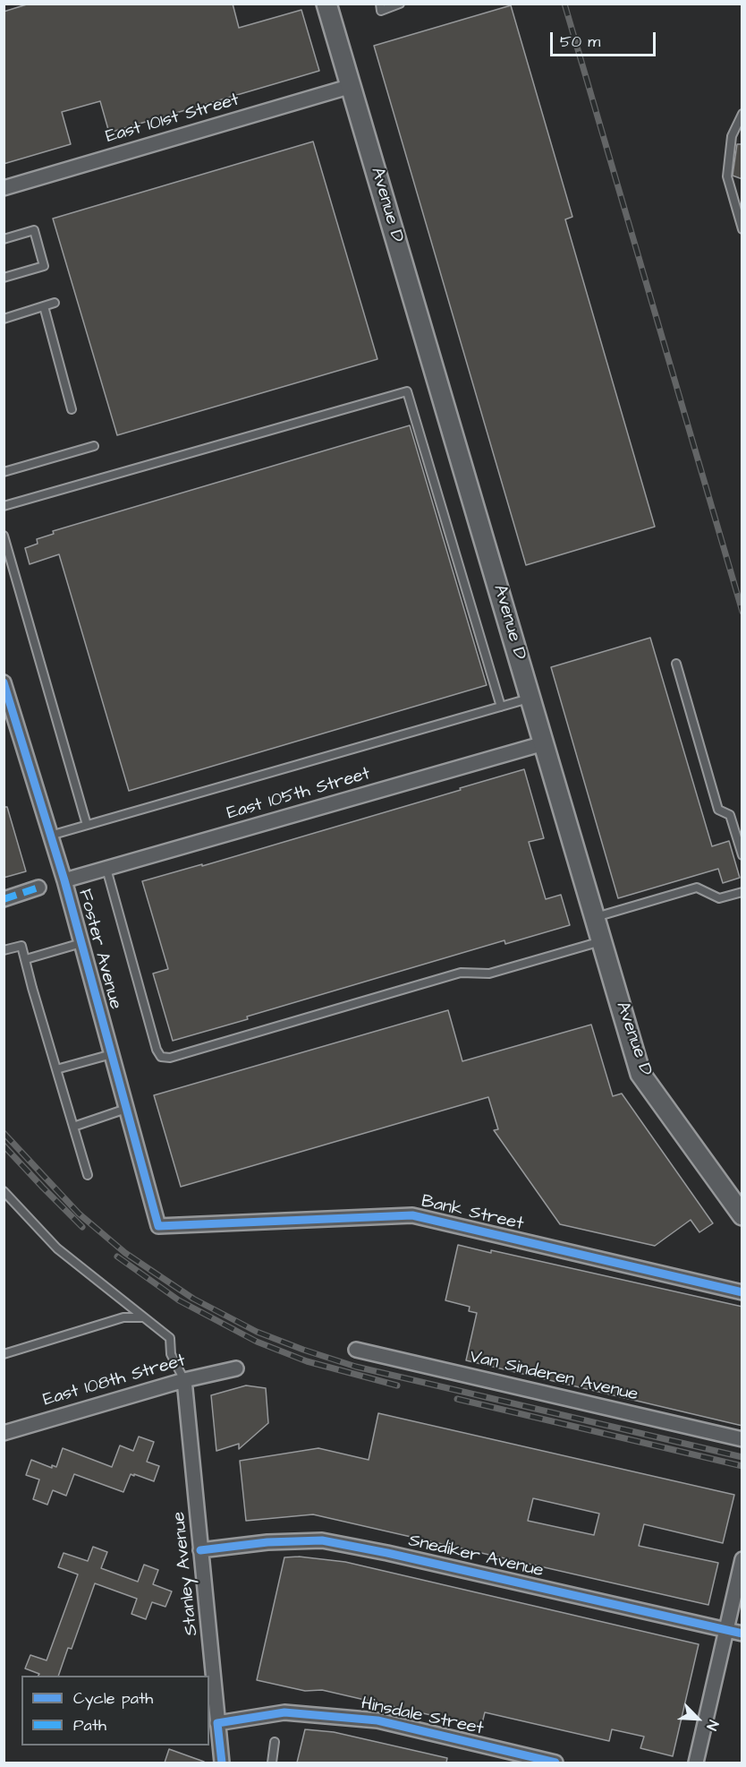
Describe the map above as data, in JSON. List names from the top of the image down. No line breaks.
{"streets":{"main road":["Avenue D"],"street":["East 101st Street","East 105th Street","Foster Avenue","Bank Street","Van Sinderen Avenue","East 108th Street","Snediker Avenue","Stanley Avenue","Hinsdale Street"]},"crossings":[["East 101st Street","Avenue D"],["Avenue D","East 105th Street"],["East 105th Street","Foster Avenue"],["Foster Avenue","Bank Street"],["East 108th Street","Stanley Avenue"],["Snediker Avenue","Stanley Avenue"],["Stanley Avenue","Hinsdale Street"]],"legend":["Cycle path","Path"],"scale_bar":"50 m","north":"bottom right"}
